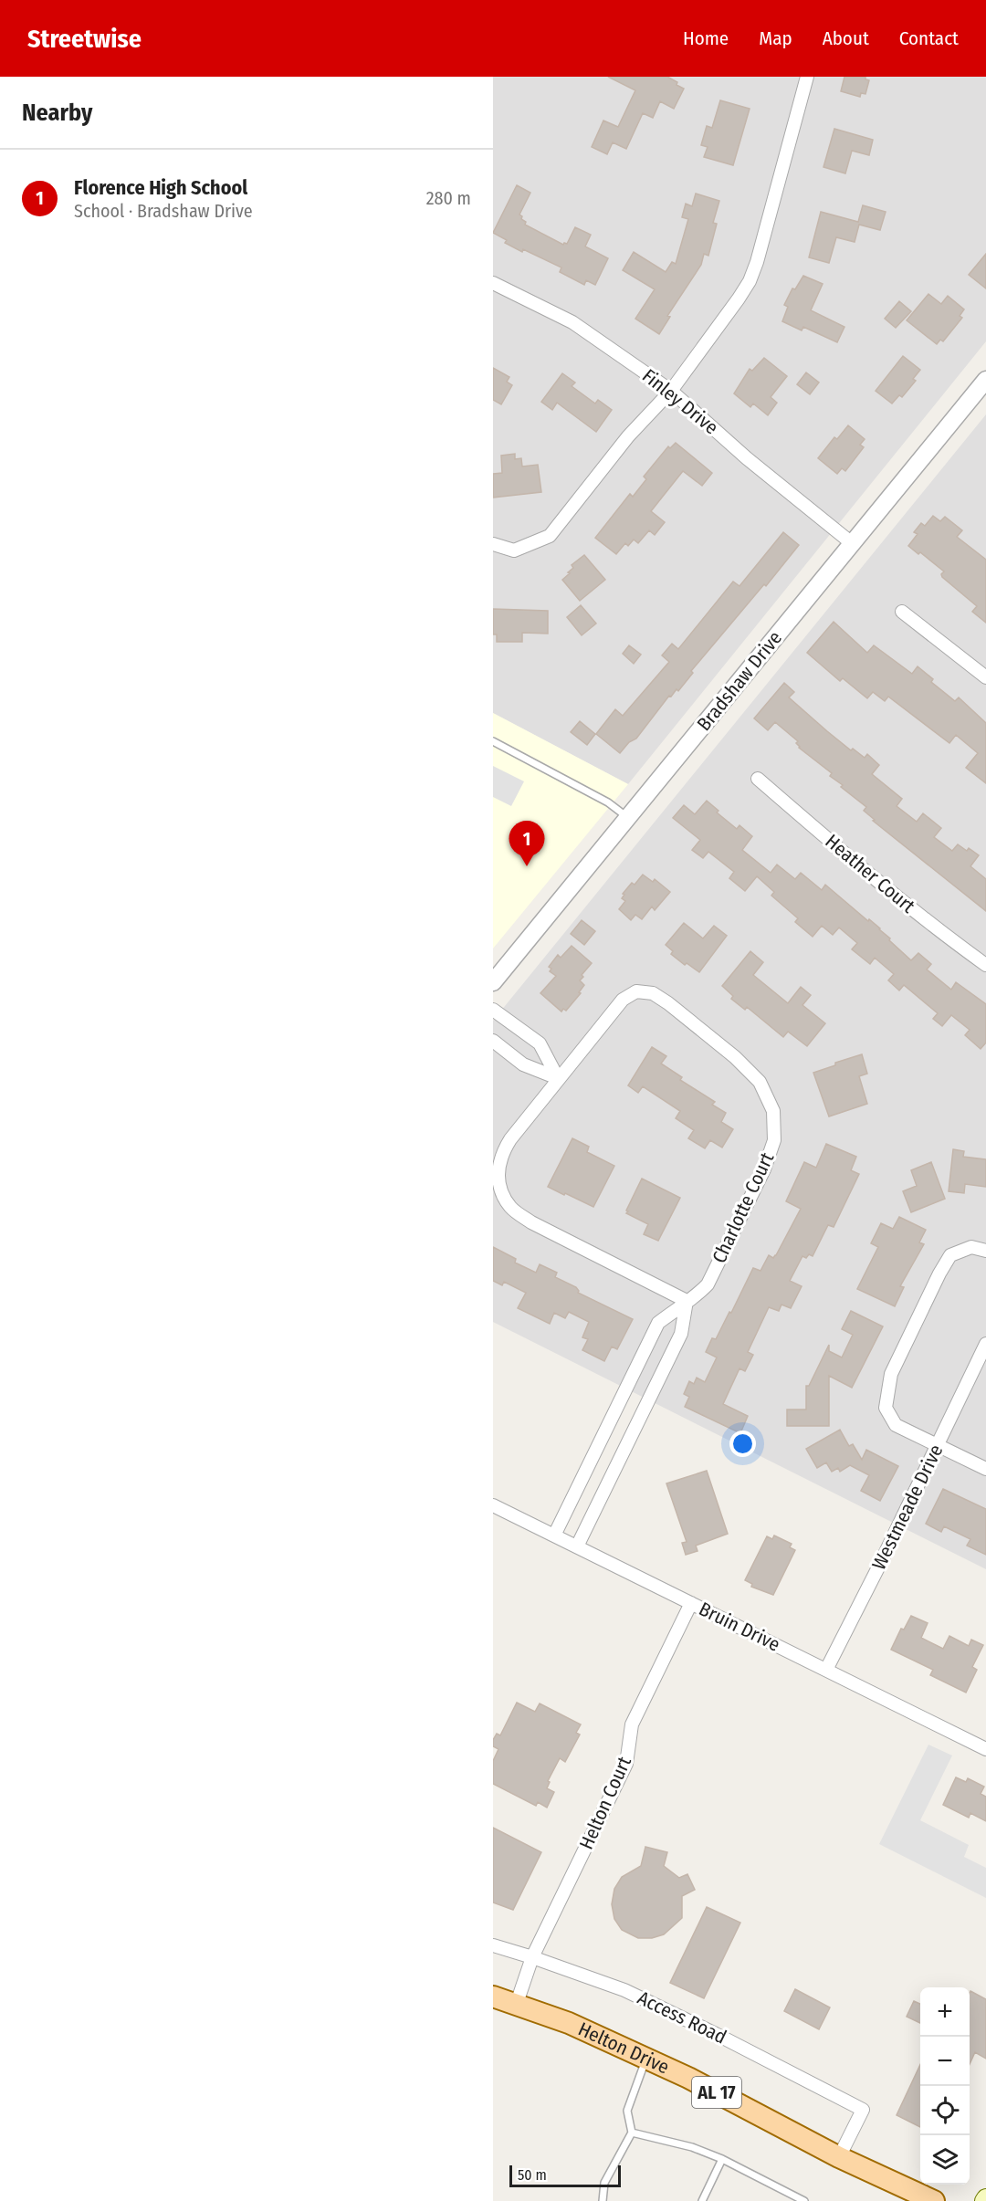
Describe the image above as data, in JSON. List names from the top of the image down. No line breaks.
{"streets":{"main road":["Helton Drive","AL 17"],"street":["Finley Drive","Bradshaw Drive","Heather Court","Charlotte Court","Westmeade Drive","Bruin Drive","Helton Court","Access Road"]},"crossings":[["Finley Drive","Bradshaw Drive"],["Charlotte Court","Bruin Drive"],["Westmeade Drive","Bruin Drive"],["Bruin Drive","Helton Court"],["Helton Court","Access Road"],["Helton Court","Helton Drive"],["Access Road","Helton Drive"]],"scale_bar":"50 m","page":{"header":"Streetwise","nav":["Home","Map","About","Contact"],"heading":"Nearby","list":[{"mark":"1","name":"Florence High School","note":"School · Bradshaw Drive","value":"280 m"}],"pins":"1","map_buttons":["+","−"],"scale":"50 m"}}
